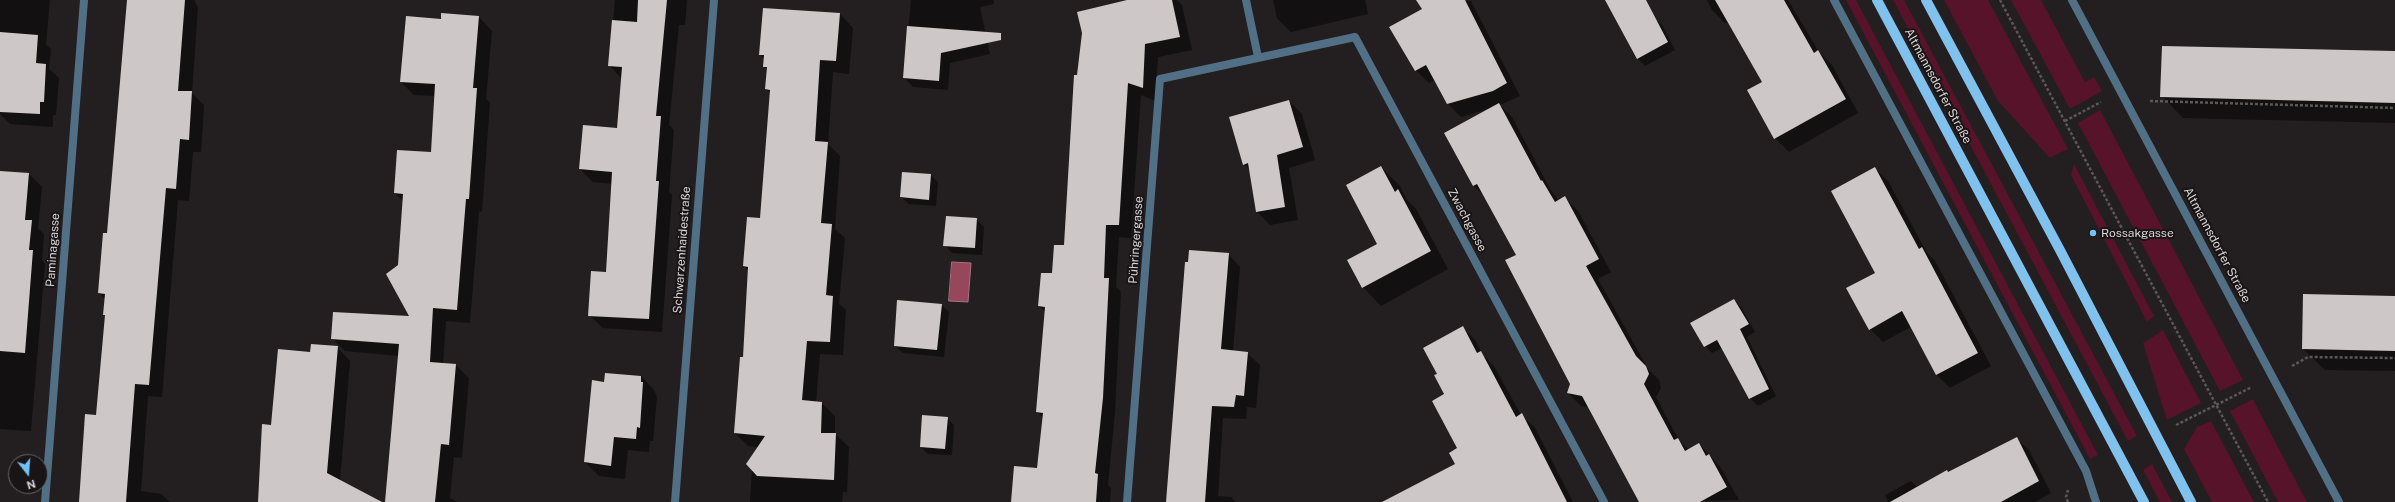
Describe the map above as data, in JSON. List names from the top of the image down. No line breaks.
{"streets":{"main road":["Altmannsdorfer Straße"],"street":["Zwachgasse","Pühringergasse","Paminagasse","Schwarzenhaidestraße"]},"crossings":[["Zwachgasse","Pühringergasse"]],"places":["Rossakgasse"],"north":"bottom"}
